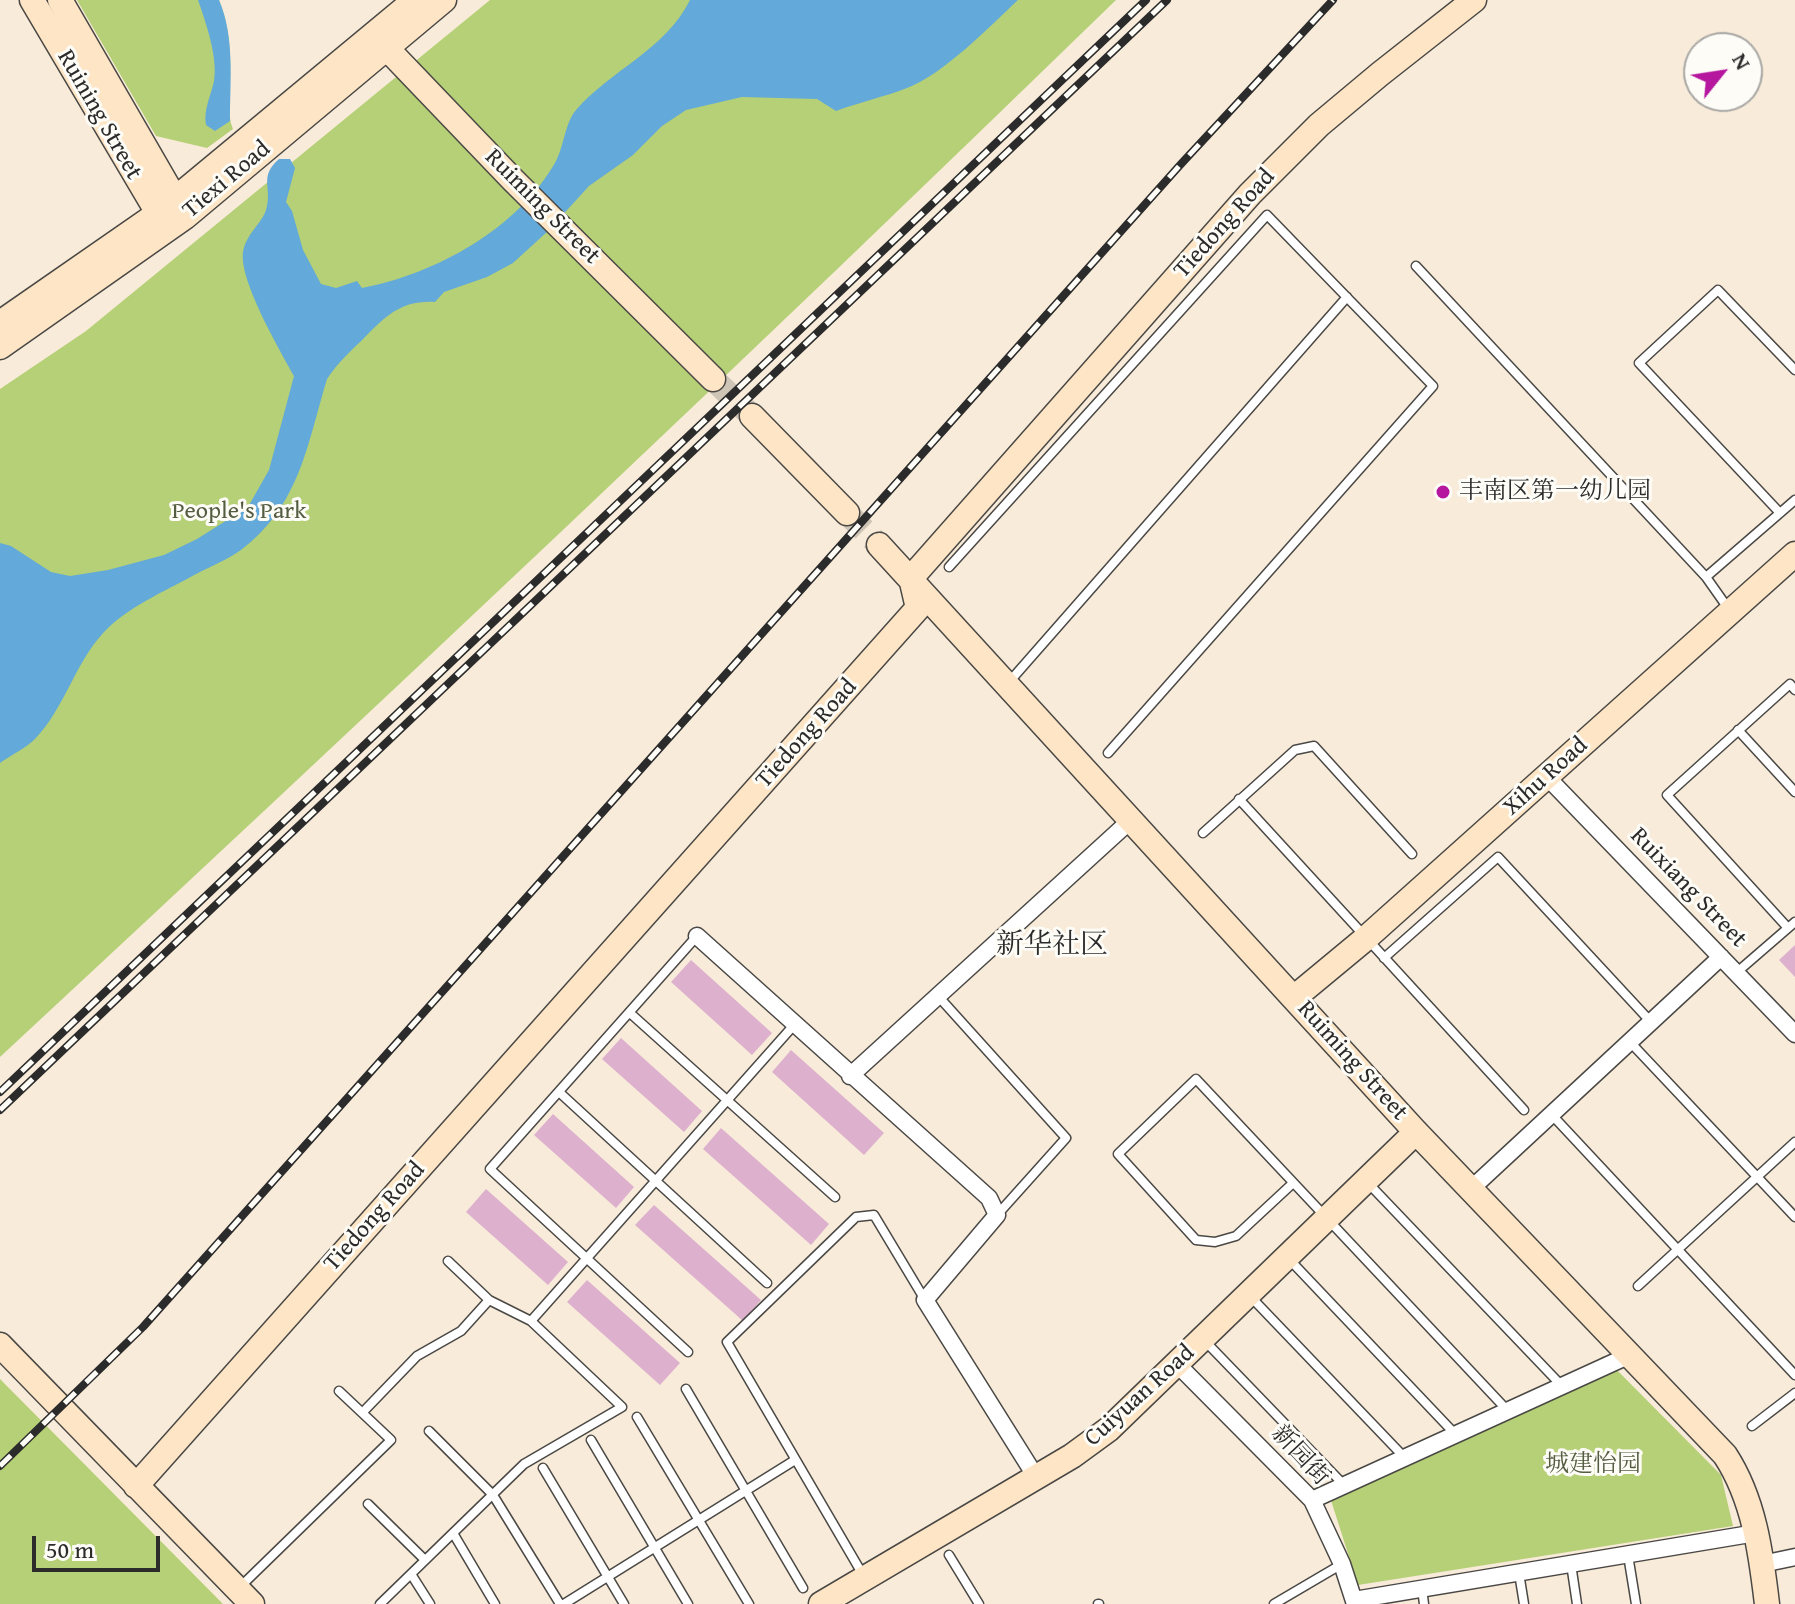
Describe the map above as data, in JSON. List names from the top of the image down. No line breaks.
{"streets":{"street":["Ruining Street","Tiexi Road","Ruiming Street","Tiedong Road","Xihu Road","Ruixiang Street","Cuiyuan Road","新园街"]},"crossings":[["Ruining Street","Tiexi Road"],["Tiexi Road","Ruiming Street"],["Ruiming Street","Tiedong Road"],["Ruiming Street","Xihu Road"],["Ruiming Street","Cuiyuan Road"],["Xihu Road","Ruixiang Street"],["Cuiyuan Road","新园街"]],"districts":["新华社区"],"parks":["People's Park","城建怡园"],"places":["丰南区第一幼儿园"],"scale_bar":"50 m","north":"top right"}
